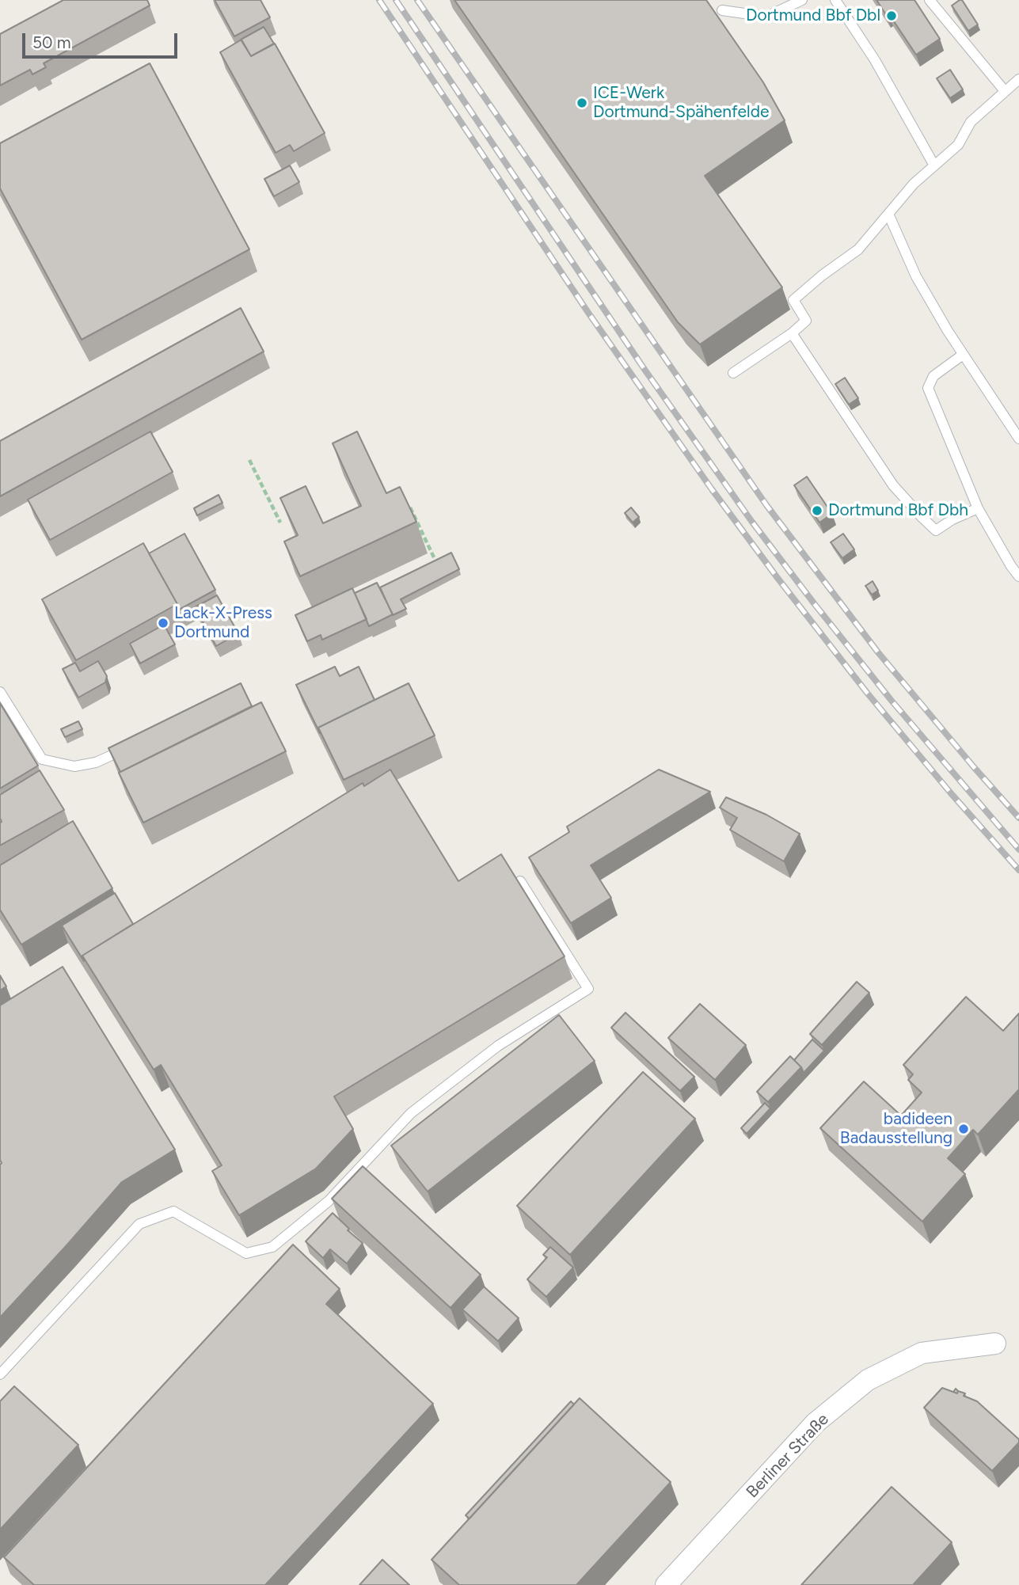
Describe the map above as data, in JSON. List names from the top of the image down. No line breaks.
{"streets":{"street":["Berliner Straße"]},"places":["Dortmund Bbf Dbl","ICE-Werk Dortmund-Spähenfelde","Dortmund Bbf Dbh","Lack-X-Press Dortmund","badideen Badausstellung"],"scale_bar":"50 m"}
